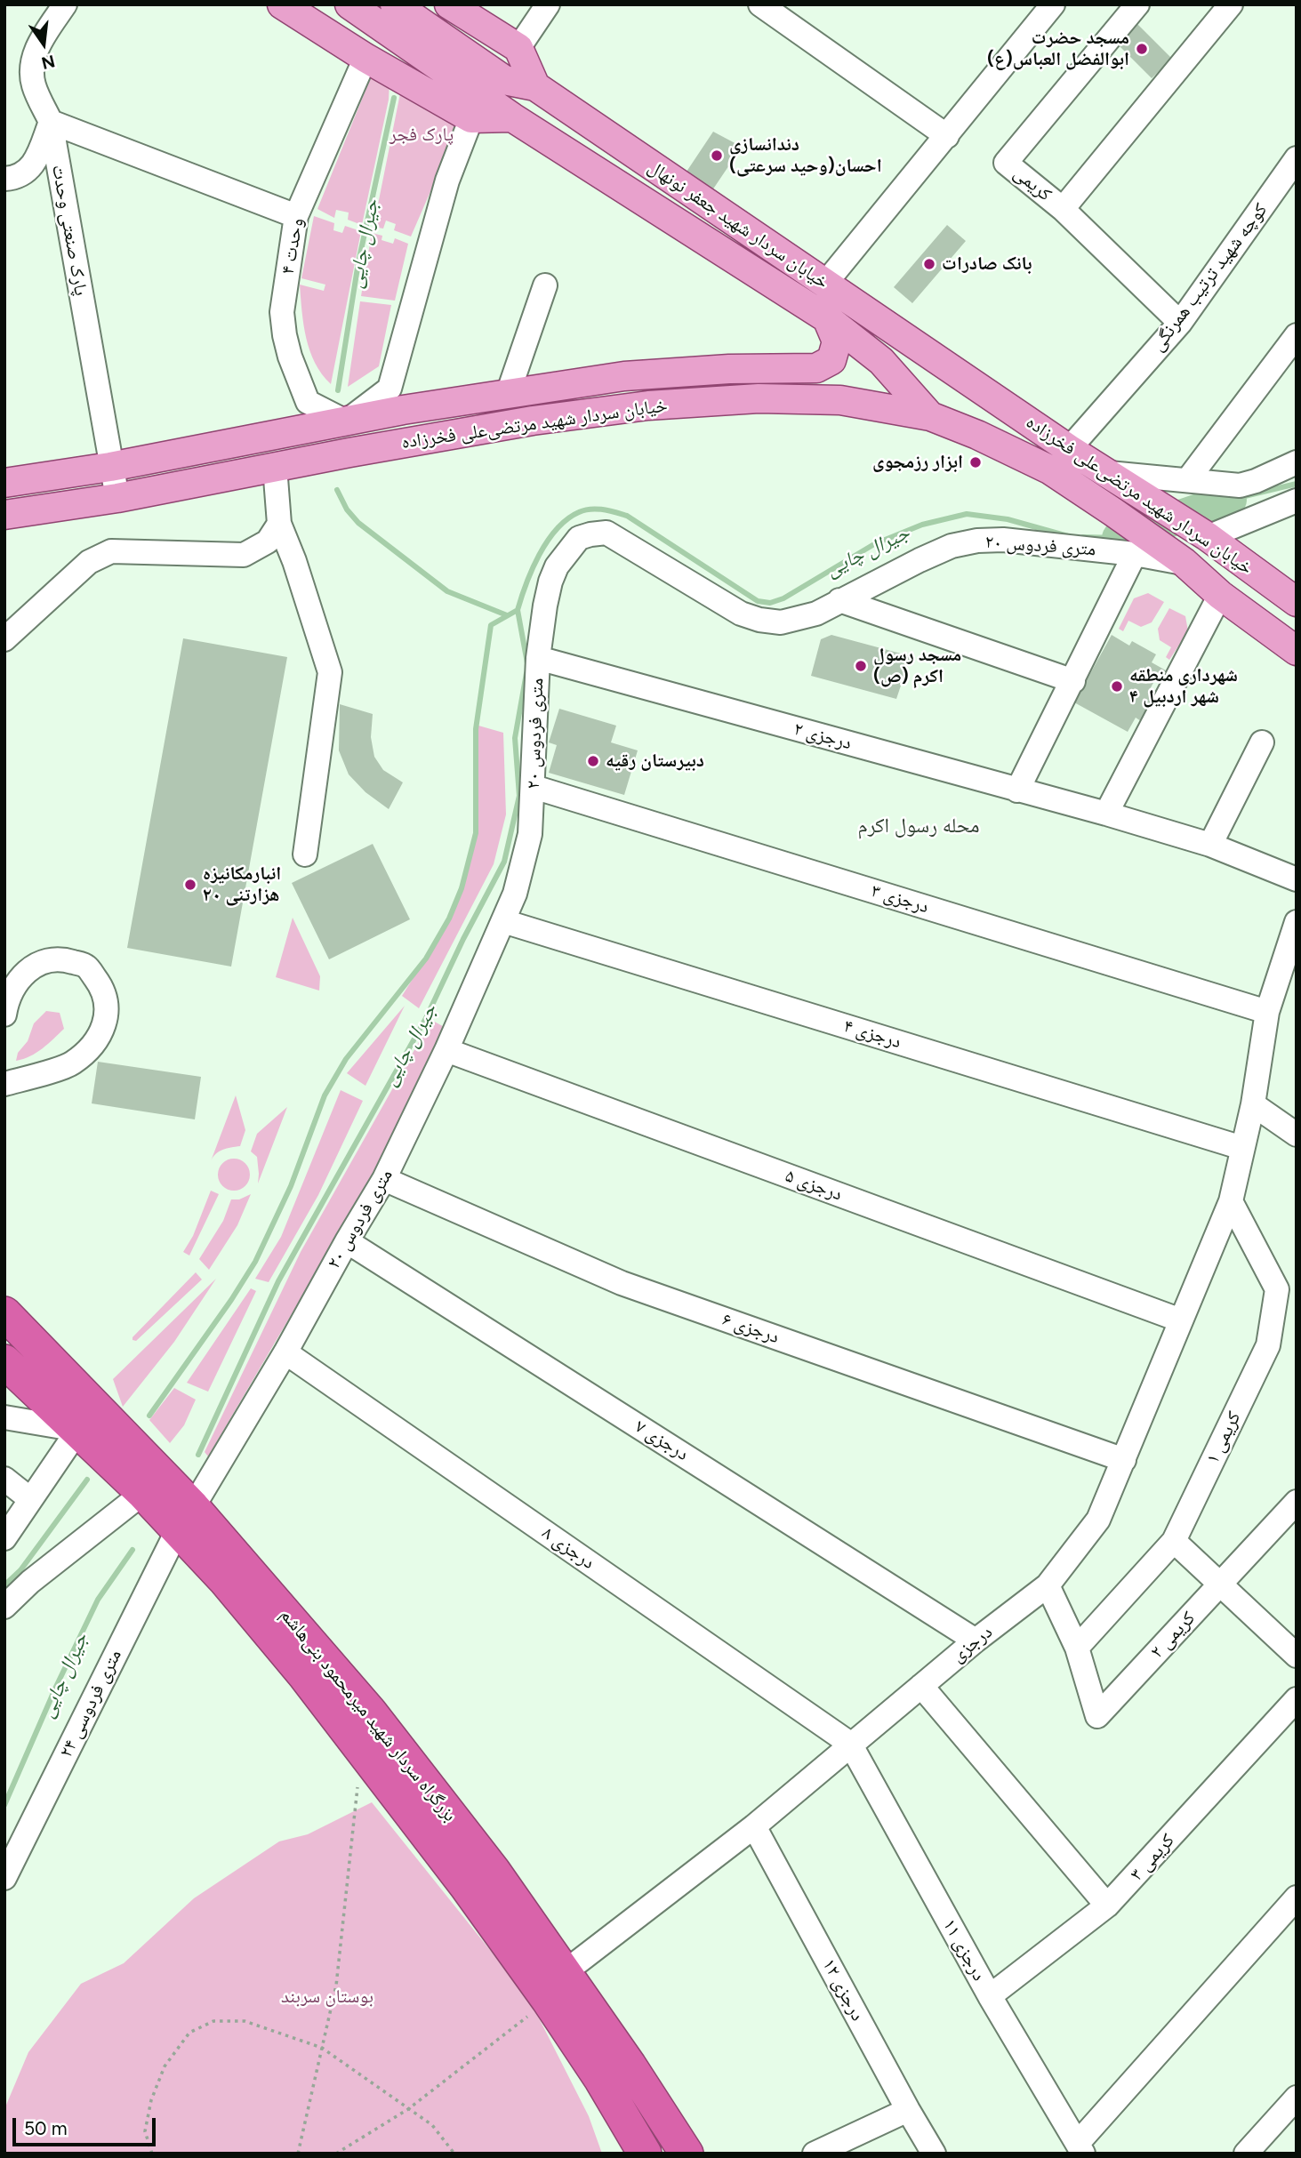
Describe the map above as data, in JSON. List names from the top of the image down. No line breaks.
{"streets":{"highway":["بزرگراه سردار شهید میرمحمود بنی‌هاشم"],"main road":["خیابان سردار شهید جعفر نونهال","خیابان سردار شهید مرتضی‌علی فخرزاده"],"street":["کریمی","پارک صنعتی وحدت","وحدت ۴","کوچه شهید ترتیب همرنگی","۲۰ متری فردوس","درجزی ۲","درجزی ۳","درجزی ۴","درجزی ۵","درجزی ۶","کریمی ۱","درجزی ۷","درجزی ۸","کریمی ۲","درجزی","۲۴ متری فردوسی","کریمی ۳","درجزی ۱۱","درجزی ۱۲"]},"crossings":[["کریمی","کوچه شهید ترتیب همرنگی"],["خیابان سردار شهید جعفر نونهال","خیابان سردار شهید مرتضی‌علی فخرزاده"],["پارک صنعتی وحدت","خیابان سردار شهید مرتضی‌علی فخرزاده"],["وحدت ۴","خیابان سردار شهید مرتضی‌علی فخرزاده"],["کوچه شهید ترتیب همرنگی","خیابان سردار شهید مرتضی‌علی فخرزاده"],["خیابان سردار شهید مرتضی‌علی فخرزاده","۲۰ متری فردوس"],["۲۰ متری فردوس","درجزی ۲"],["۲۰ متری فردوس","درجزی ۳"],["۲۰ متری فردوس","درجزی ۴"],["۲۰ متری فردوس","درجزی ۵"],["۲۰ متری فردوس","درجزی ۶"],["۲۰ متری فردوس","درجزی ۷"],["۲۰ متری فردوس","درجزی ۸"],["۲۰ متری فردوس","۲۴ متری فردوسی"],["۲۰ متری فردوس","بزرگراه سردار شهید میرمحمود بنی‌هاشم"],["درجزی ۳","درجزی"],["درجزی ۴","درجزی"],["درجزی ۵","درجزی"],["درجزی ۶","درجزی"],["کریمی ۱","کریمی ۲"],["درجزی ۷","درجزی"],["درجزی ۸","درجزی"],["درجزی ۸","درجزی ۱۱"],["درجزی","بزرگراه سردار شهید میرمحمود بنی‌هاشم"],["درجزی","درجزی ۱۱"],["درجزی","درجزی ۱۲"],["۲۴ متری فردوسی","بزرگراه سردار شهید میرمحمود بنی‌هاشم"],["کریمی ۳","درجزی ۱۱"]],"districts":["محله رسول اکرم"],"water":["جیرال چایی"],"parks":["پارک فجر","بوستان سربند"],"places":["مسجد حضرت ابوالفضل العباس(ع)","دندانسازی احسان(وحید سرعتی)","بانک صادرات","ابزار رزمجوی","مسجد رسول اکرم (ص)","شهرداری منطقه ۴ شهر اردبیل","دبیرستان رقیه","انبارمکانیزه ۲۰ هزارتنی"],"scale_bar":"50 m","north":"bottom"}
